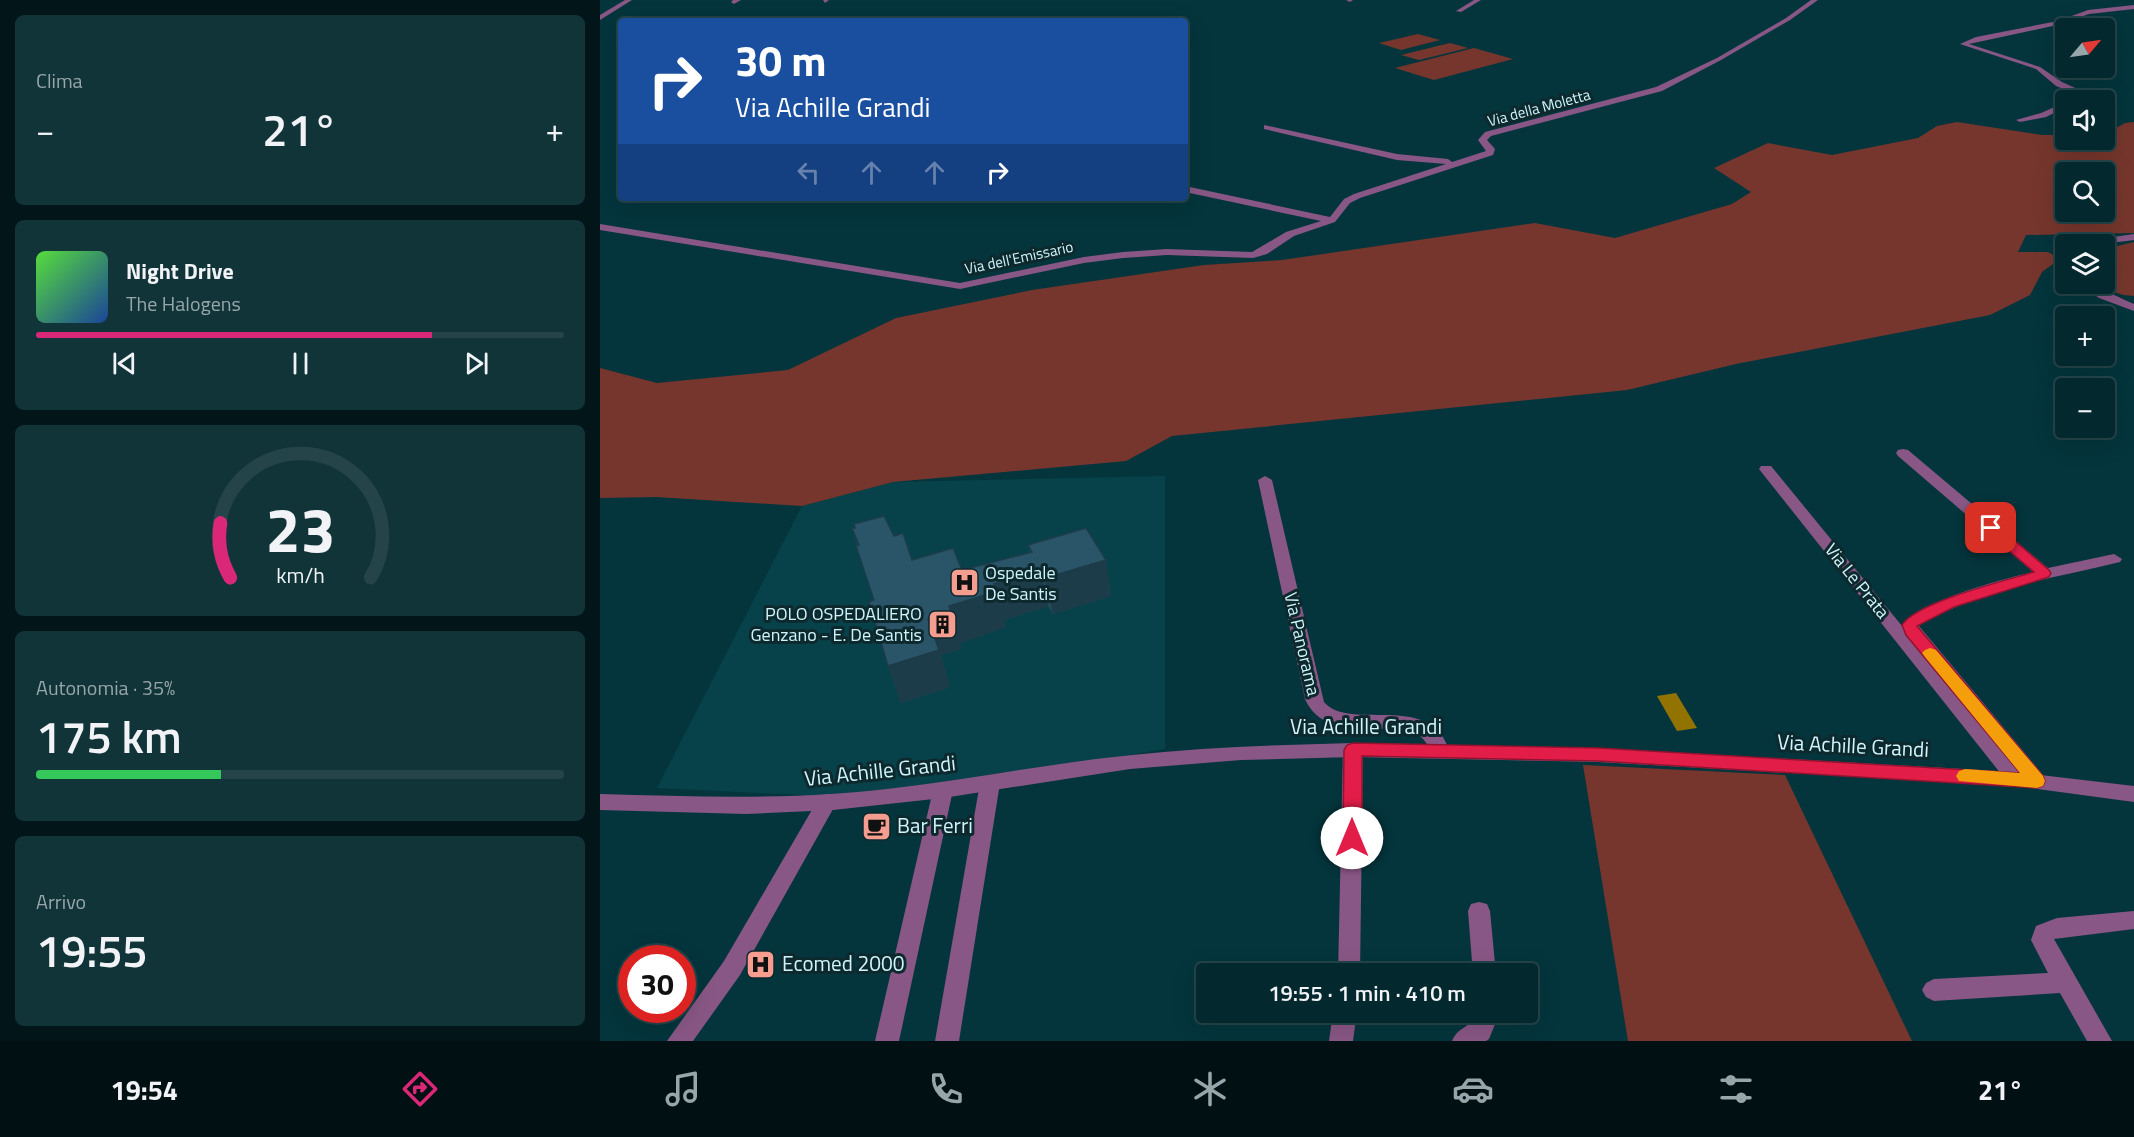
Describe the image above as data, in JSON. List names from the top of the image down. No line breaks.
{"streets":{"street":["Via della Moletta","Via dell'Emissario","Via Le Prata","Via Panorama","Via Achille Grandi"]},"crossings":[["Via della Moletta","Via dell'Emissario"],["Via Le Prata","Via Achille Grandi"],["Via Panorama","Via Achille Grandi"]],"places":{"hospital":["Ospedale De Santis","Ecomed 2000"],"building":["POLO OSPEDALIERO Genzano - E. De Santis"],"cafe":["Bar Ferri"]},"north":"top right","page":{"tile":["Clima",["Autonomia · 35%","175 km"],["Arrivo","19:55"]],"map_buttons":["+","−"],"turn":["30 m","Via Achille Grandi"],"heat":["−","21°","+"],"song":["Night Drive","The Halogens"],"limit":"30","trip":"19:55 · 1 min · 410 m","tabs":["19:54","21°"],"gauge":["23","km/h"]}}
